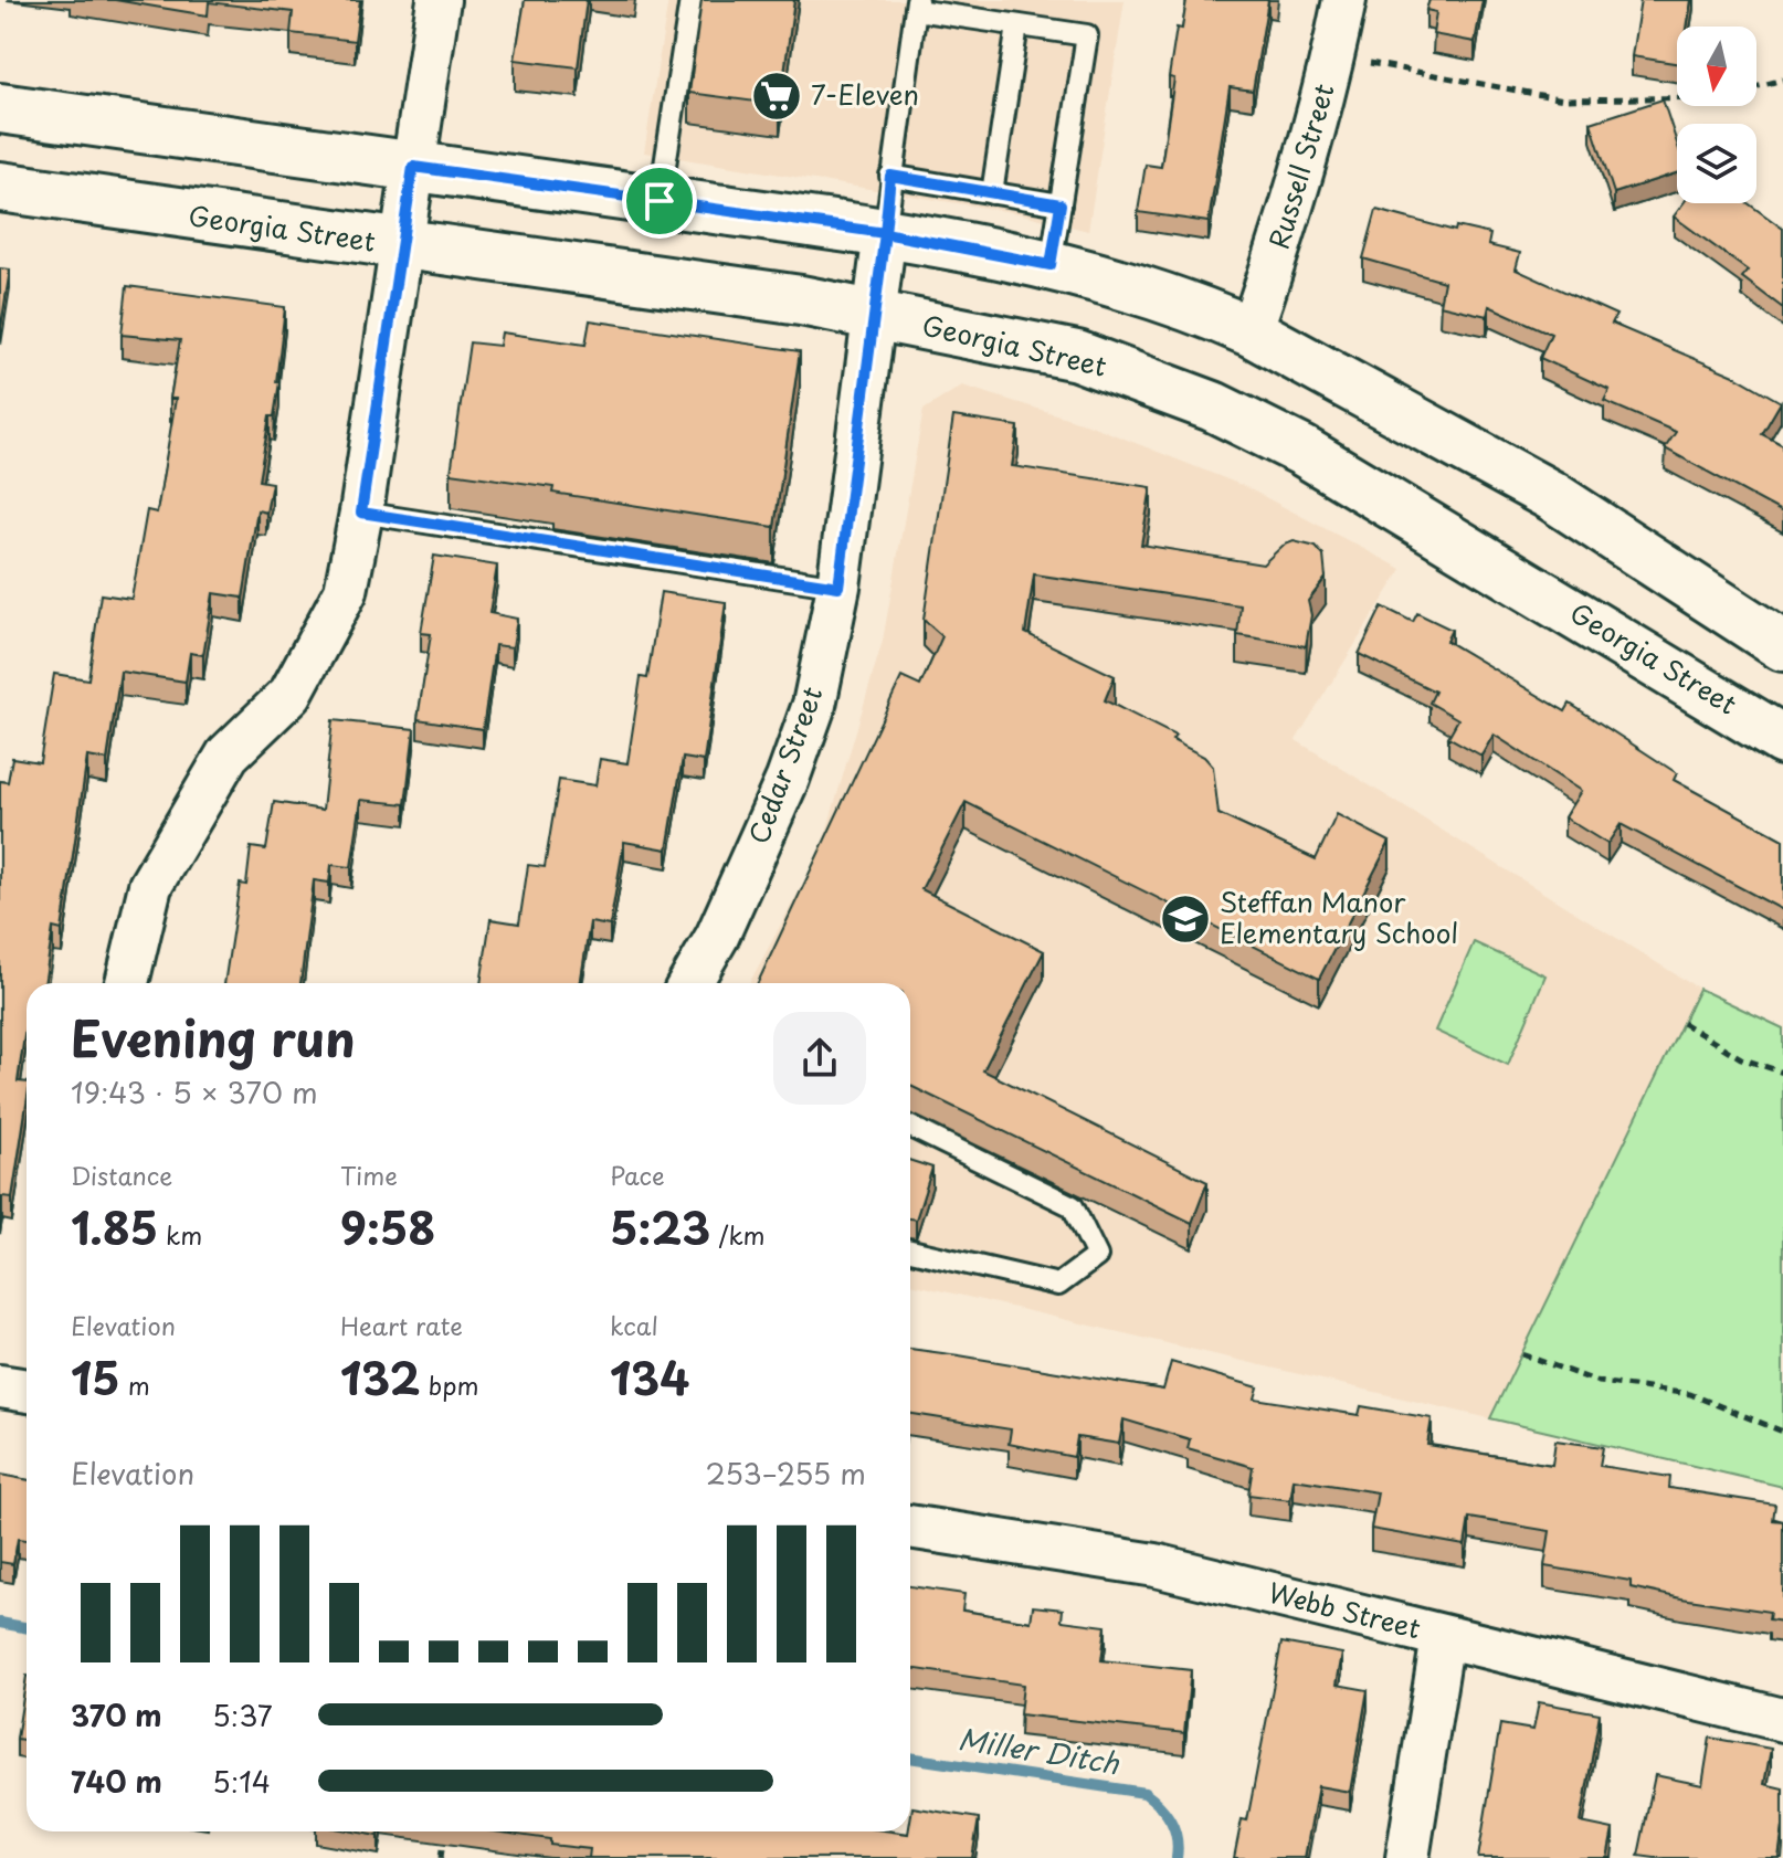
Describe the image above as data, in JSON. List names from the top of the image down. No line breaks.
{"streets":{"main road":["Georgia Street"],"street":["Russell Street","Cedar Street","Webb Street"]},"crossings":[["Georgia Street","Cedar Street"]],"water":["Miller Ditch"],"places":{"supermarket":["7-Eleven"],"school or university":["Steffan Manor Elementary School"]},"north":"bottom","page":{"heading":["Evening run","19:43 · 5 × 370 m"],"stats":[["Distance","1.85 km"],["Time","9:58"],["Pace","5:23 /km"],["Elevation","15 m"],["Heart rate","132 bpm"],["kcal","134"]],"chart":["Elevation","253–255 m"],"list":[{"name":"370 m","note":"5:37"},{"name":"740 m","note":"5:14"}]}}
